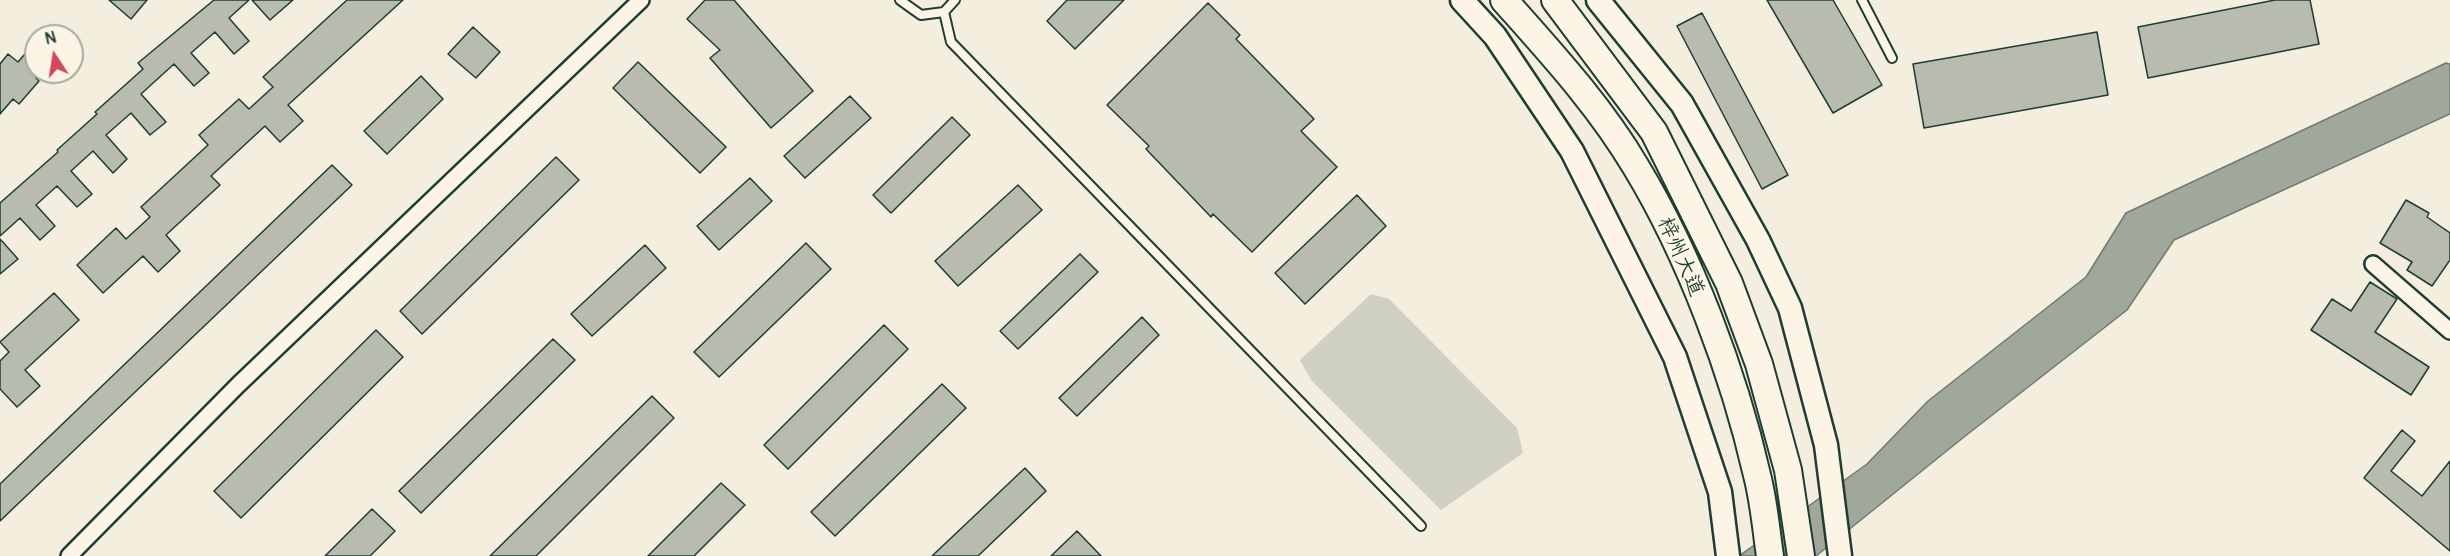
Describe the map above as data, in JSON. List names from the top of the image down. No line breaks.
{"streets":{"highway":["梓州大道"]},"north":"top"}
